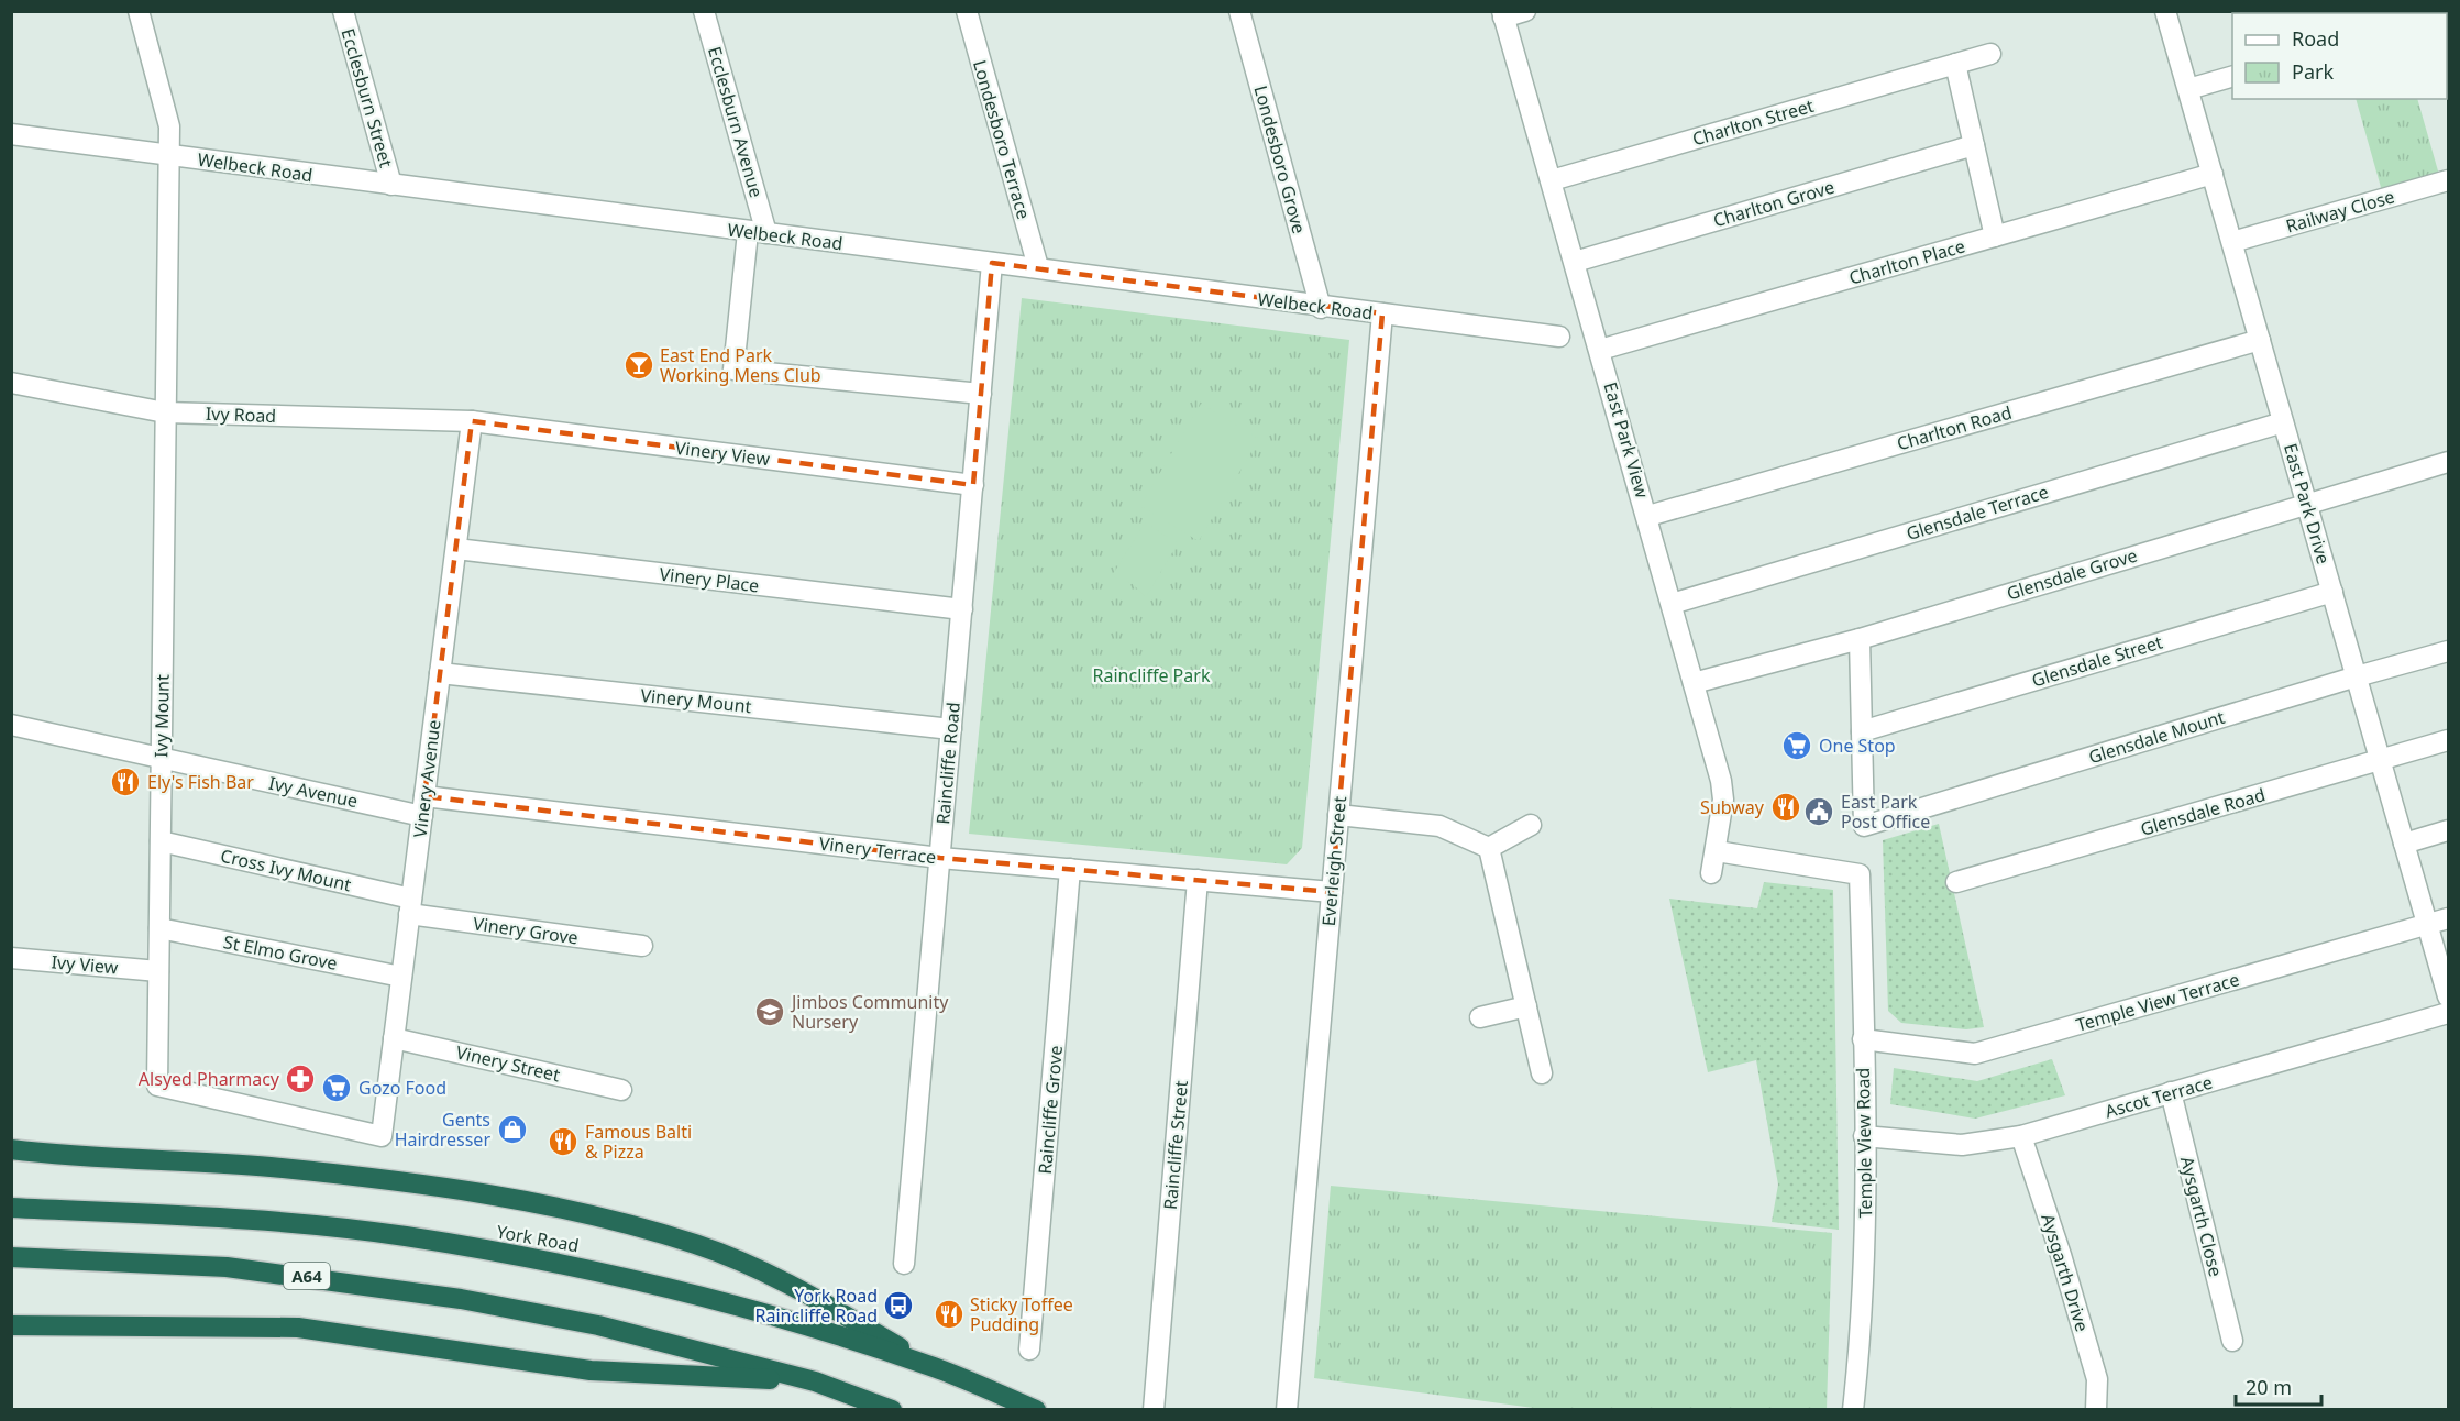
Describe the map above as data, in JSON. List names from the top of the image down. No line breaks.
{"streets":{"highway":["York Road","A64"],"street":["Ecclesburn Street","Ecclesburn Avenue","Charlton Street","Londesboro Terrace","Londesboro Grove","Welbeck Road","Charlton Grove","Railway Close","Charlton Place","Ivy Road","Charlton Road","East Park View","Vinery View","East Park Drive","Glensdale Terrace","Glensdale Grove","Vinery Place","Glensdale Street","Vinery Mount","Ivy Mount","Glensdale Mount","Raincliffe Road","Vinery Avenue","Ivy Avenue","Glensdale Road","Vinery Terrace","Everleigh Street","Cross Ivy Mount","Vinery Grove","St Elmo Grove","Ivy View","Temple View Terrace","Vinery Street","Ascot Terrace","Raincliffe Grove","Temple View Road","Raincliffe Street","Aysgarth Close","Aysgarth Drive"]},"crossings":[["Ecclesburn Street","Welbeck Road"],["Ecclesburn Avenue","Welbeck Road"],["Charlton Street","East Park View"],["Londesboro Terrace","Welbeck Road"],["Londesboro Grove","Welbeck Road"],["Welbeck Road","Ivy Mount"],["Welbeck Road","Raincliffe Road"],["Welbeck Road","Everleigh Street"],["Charlton Grove","East Park View"],["Railway Close","East Park Drive"],["Charlton Place","East Park View"],["Charlton Place","East Park Drive"],["Ivy Road","Vinery View"],["Ivy Road","Ivy Mount"],["Ivy Road","Vinery Avenue"],["Charlton Road","East Park View"],["Charlton Road","East Park Drive"],["East Park View","Glensdale Terrace"],["East Park View","Glensdale Grove"],["East Park View","Temple View Road"],["Vinery View","Raincliffe Road"],["Vinery View","Vinery Avenue"],["East Park Drive","Glensdale Terrace"],["East Park Drive","Glensdale Grove"],["East Park Drive","Glensdale Street"],["East Park Drive","Glensdale Mount"],["East Park Drive","Glensdale Road"],["East Park Drive","Temple View Terrace"],["Vinery Place","Raincliffe Road"],["Vinery Place","Vinery Avenue"],["Glensdale Street","Glensdale Mount"],["Vinery Mount","Raincliffe Road"],["Vinery Mount","Vinery Avenue"],["Ivy Mount","Vinery Avenue"],["Ivy Mount","Ivy Avenue"],["Ivy Mount","Cross Ivy Mount"],["Ivy Mount","St Elmo Grove"],["Ivy Mount","Ivy View"],["Raincliffe Road","Vinery Terrace"],["Vinery Avenue","Ivy Avenue"],["Vinery Avenue","Vinery Terrace"],["Vinery Avenue","Cross Ivy Mount"],["Vinery Avenue","Vinery Grove"],["Vinery Avenue","St Elmo Grove"],["Vinery Avenue","Vinery Street"],["Ivy Avenue","Vinery Terrace"],["Vinery Terrace","Everleigh Street"],["Vinery Terrace","Raincliffe Grove"],["Vinery Terrace","Raincliffe Street"],["Cross Ivy Mount","Vinery Grove"],["Temple View Terrace","Temple View Road"],["Ascot Terrace","Temple View Road"],["Ascot Terrace","Aysgarth Close"],["Ascot Terrace","Aysgarth Drive"]],"parks":["Raincliffe Park"],"places":{"bar":["East End Park Working Mens Club"],"supermarket":["One Stop","Gozo Food"],"restaurant":["Ely's Fish Bar","Subway","Famous Balti & Pizza","Sticky Toffee Pudding"],"public building":["East Park Post Office"],"school or university":["Jimbos Community Nursery"],"pharmacy":["Alsyed Pharmacy"],"shop":["Gents Hairdresser"],"bus stop":["York Road Raincliffe Road"]},"legend":["Road","Park"],"scale_bar":"20 m"}
